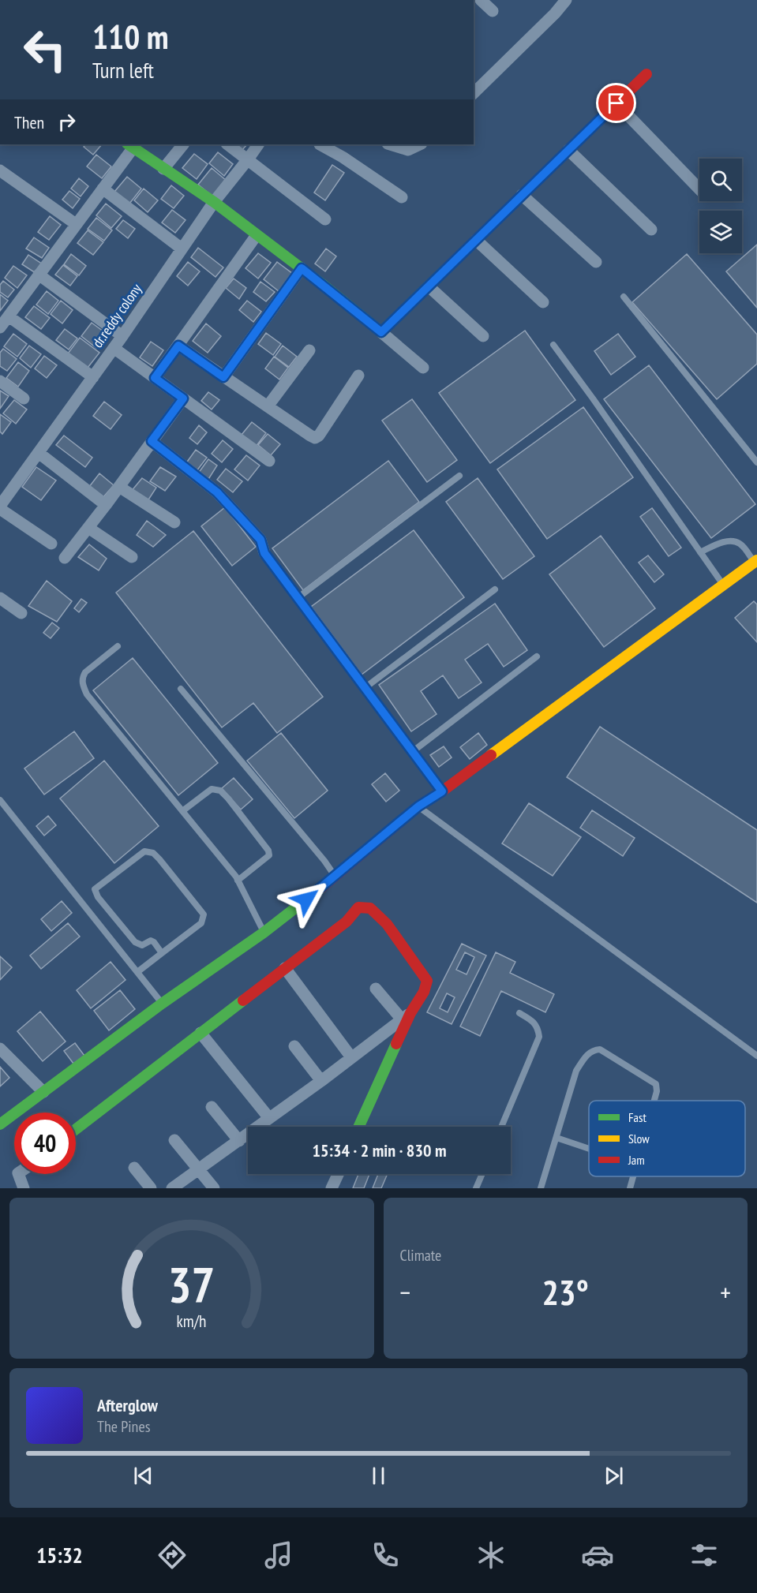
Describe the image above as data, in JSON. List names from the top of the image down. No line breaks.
{"streets":{"street":["dr.reddy colony"]},"legend":["Fast","Slow","Jam"],"page":{"turn":["110 m","Turn left"],"then":"Then","limit":"40","trip":"15:34 · 2 min · 830 m","tile":"Climate","heat":["−","23°","+"],"song":["Afterglow","The Pines"],"tabs":"15:32","gauge":["37","km/h"]}}
